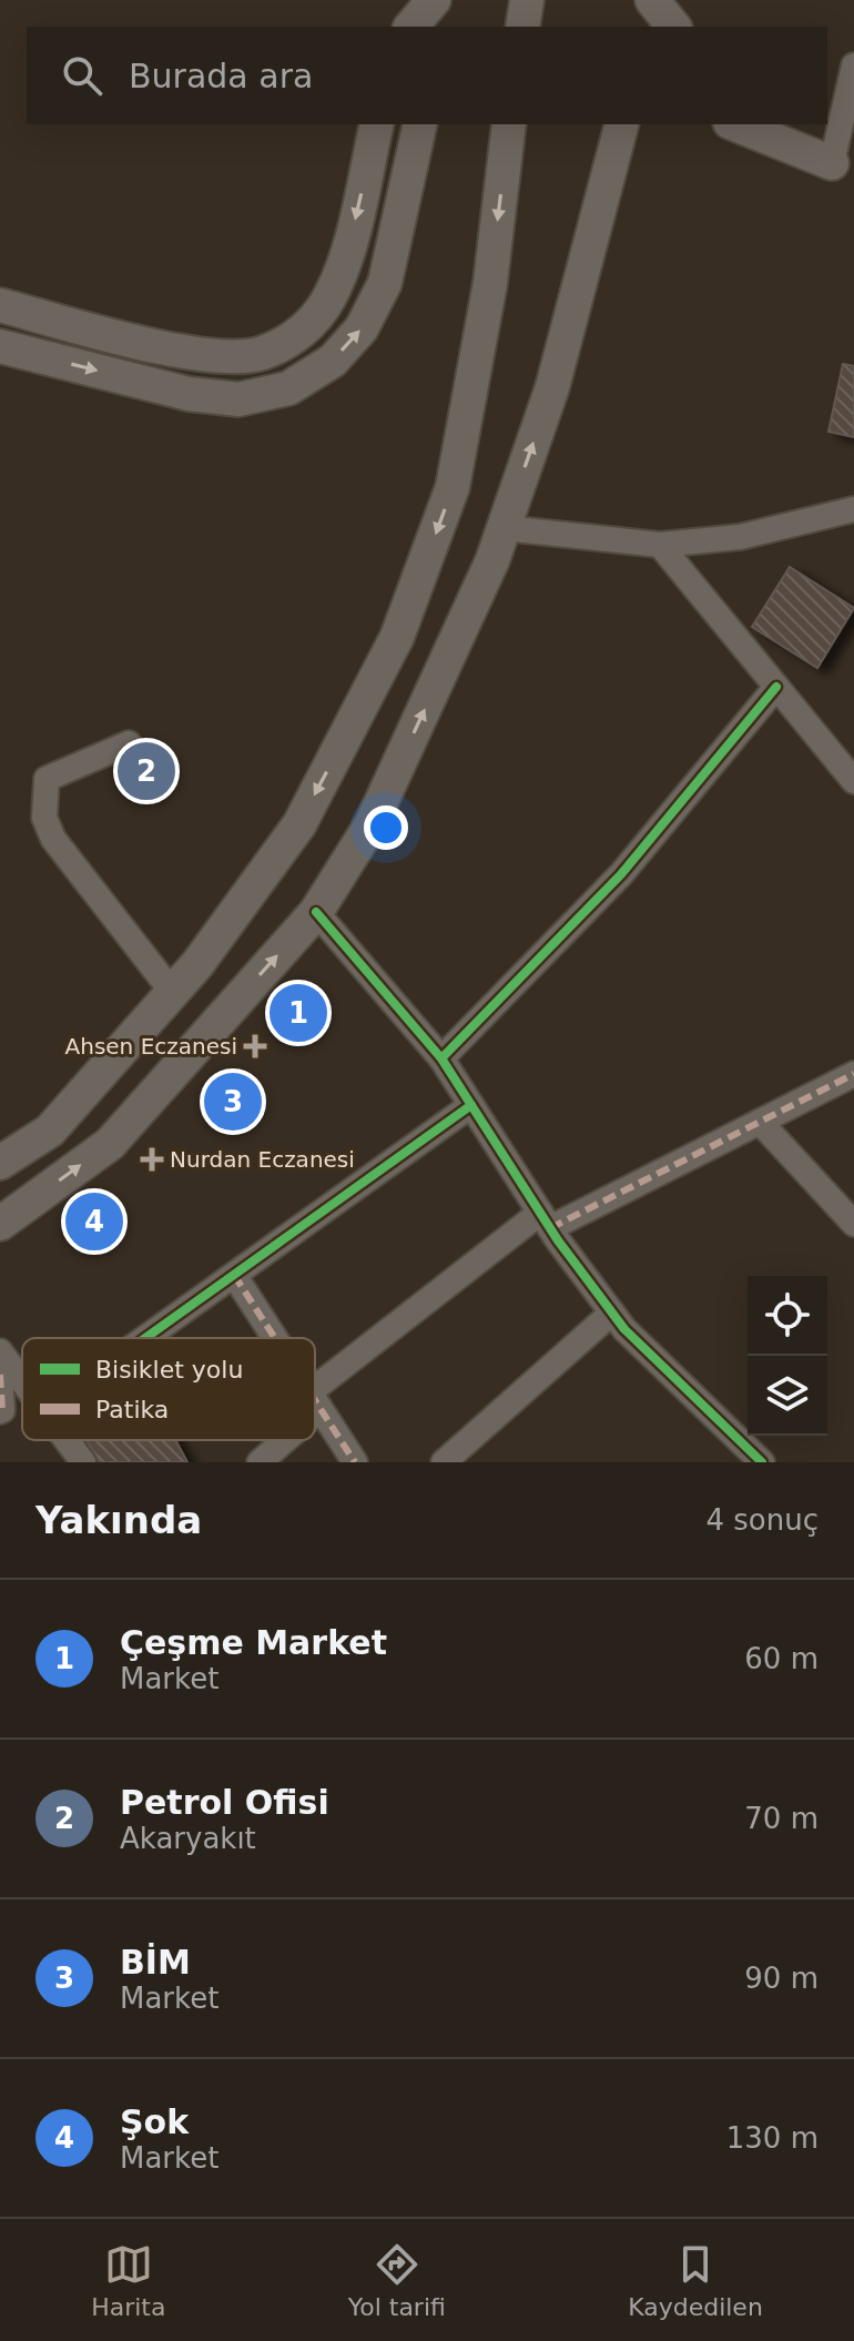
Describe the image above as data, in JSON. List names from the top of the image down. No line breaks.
{"places":{"health":["Ahsen Eczanesi","Nurdan Eczanesi"]},"legend":["Bisiklet yolu","Patika"],"page":{"search":"Burada ara","pins":["2","1","3","4"],"heading":["Yakında","4 sonuç"],"list":[{"mark":"1","name":"Çeşme Market","note":"Market","value":"60 m"},{"mark":"2","name":"Petrol Ofisi","note":"Akaryakıt","value":"70 m"},{"mark":"3","name":"BİM","note":"Market","value":"90 m"},{"mark":"4","name":"Şok","note":"Market","value":"130 m"}],"nav":["Harita","Yol tarifi","Kaydedilen"]}}
